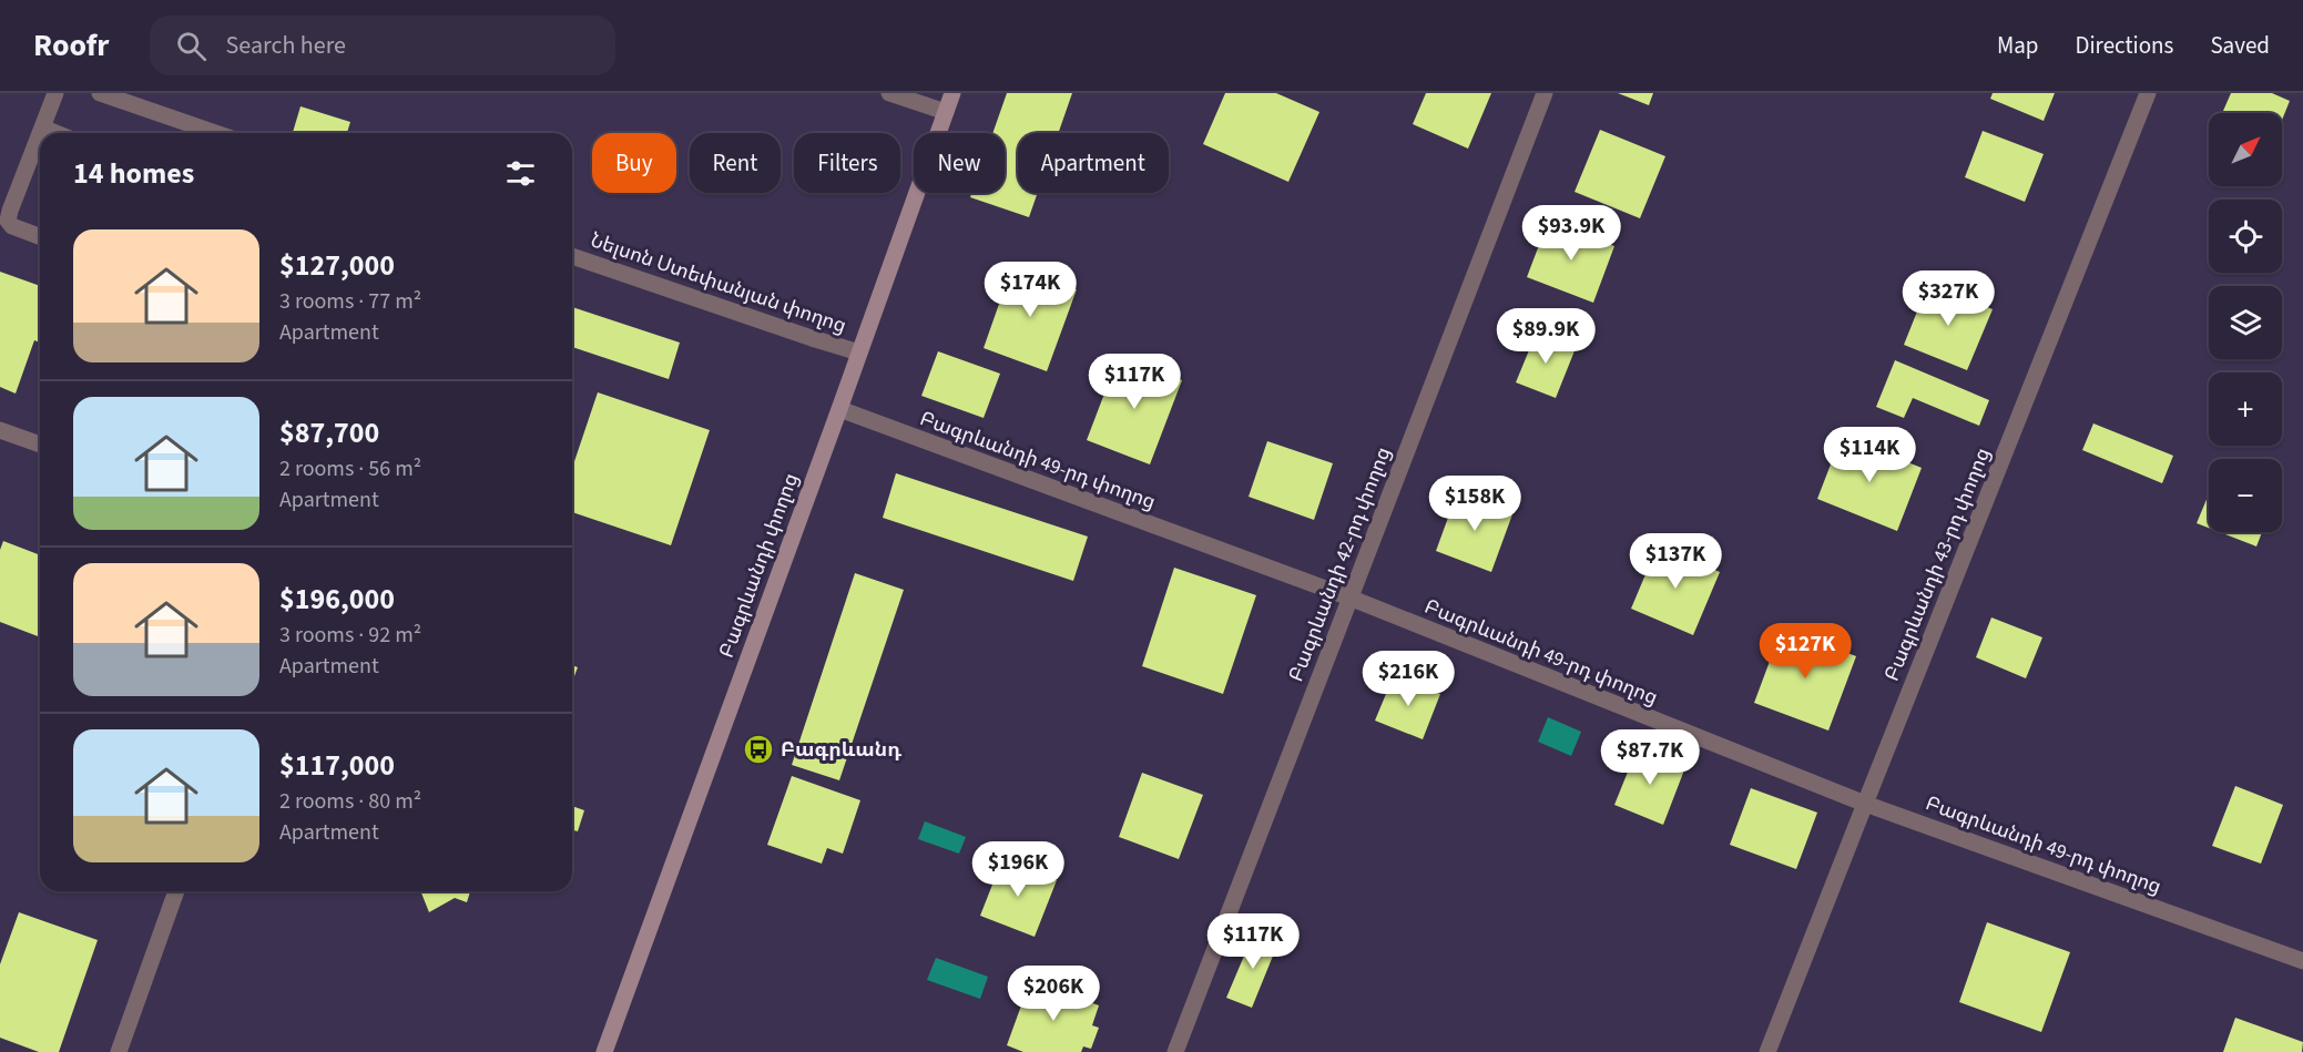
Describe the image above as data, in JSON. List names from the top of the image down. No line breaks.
{"streets":{"main road":["Բագրևանդի փողոց"],"street":["Նելսոն Ստեփանյան փողոց","Բագրևանդի 49-րդ փողոց","Բագրևանդի 42-րդ փողոց","Բագրևանդի 43-րդ փողոց"]},"crossings":[["Նելսոն Ստեփանյան փողոց","Բագրևանդի փողոց"],["Բագրևանդի 49-րդ փողոց","Բագրևանդի 42-րդ փողոց"],["Բագրևանդի 49-րդ փողոց","Բագրևանդի 43-րդ փողոց"],["Բագրևանդի 49-րդ փողոց","Բագրևանդի փողոց"]],"places":{"bus stop":["Բագրևանդ"]},"north":"top right","page":{"header":"Roofr","search":"Search here","nav":["Map","Directions","Saved"],"map_buttons":["+","−"],"chip":["Buy","Rent","Filters","New","Apartment"],"heading":"14 homes","price":["$93.9K","$174K","$327K","$89.9K","$117K","$114K","$158K","$137K","$127K","$216K","$87.7K","$196K","$117K","$206K"],"list":[{"name":"$127,000","note":"3 rooms · 77 m² · Apartment"},{"name":"$87,700","note":"2 rooms · 56 m² · Apartment"},{"name":"$196,000","note":"3 rooms · 92 m² · Apartment"},{"name":"$117,000","note":"2 rooms · 80 m² · Apartment"}]}}
